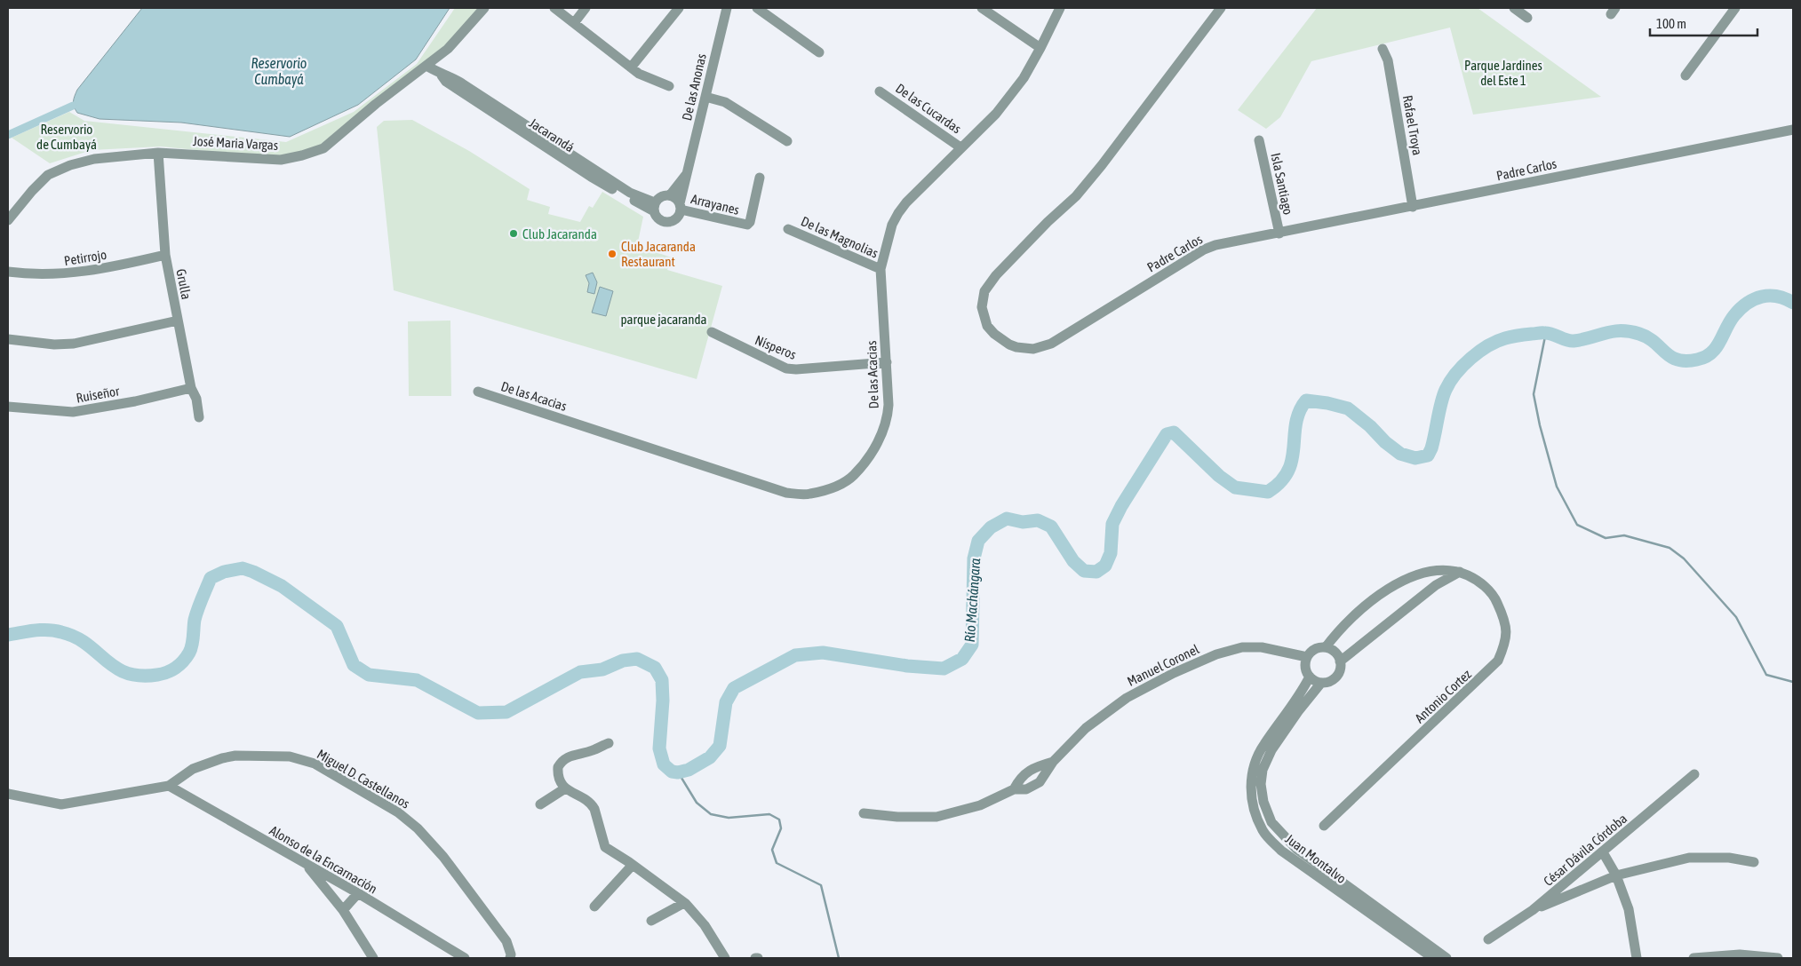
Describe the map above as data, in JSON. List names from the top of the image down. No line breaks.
{"streets":{"street":["De las Anonas","De las Cucardas","Rafael Troya","Jacarandá","José Maria Vargas","Padre Carlos","Isla Santiago","Arrayanes","De las Magnolias","Petirrojo","Grulla","Nísperos","De las Acacias","Ruiseñor","Manuel Coronel","Antonio Cortez","Miguel D. Castellanos","César Dávila Córdoba","Juan Montalvo","Alonso de la Encarnación"]},"crossings":[["De las Anonas","Jacarandá"],["De las Anonas","Arrayanes"],["De las Cucardas","De las Acacias"],["Rafael Troya","Padre Carlos"],["Jacarandá","José Maria Vargas"],["Jacarandá","Arrayanes"],["José Maria Vargas","Grulla"],["Padre Carlos","Isla Santiago"],["De las Magnolias","De las Acacias"],["Petirrojo","Grulla"],["Grulla","Ruiseñor"],["Nísperos","De las Acacias"],["Manuel Coronel","Juan Montalvo"],["Miguel D. Castellanos","Alonso de la Encarnación"]],"water":["Reservorio Cumbayá","Río Machángara"],"parks":["Parque Jardines del Este 1","Reservorio de Cumbayá","parque jacaranda"],"places":["Club Jacaranda","Club Jacaranda Restaurant"],"scale_bar":"100 m"}
